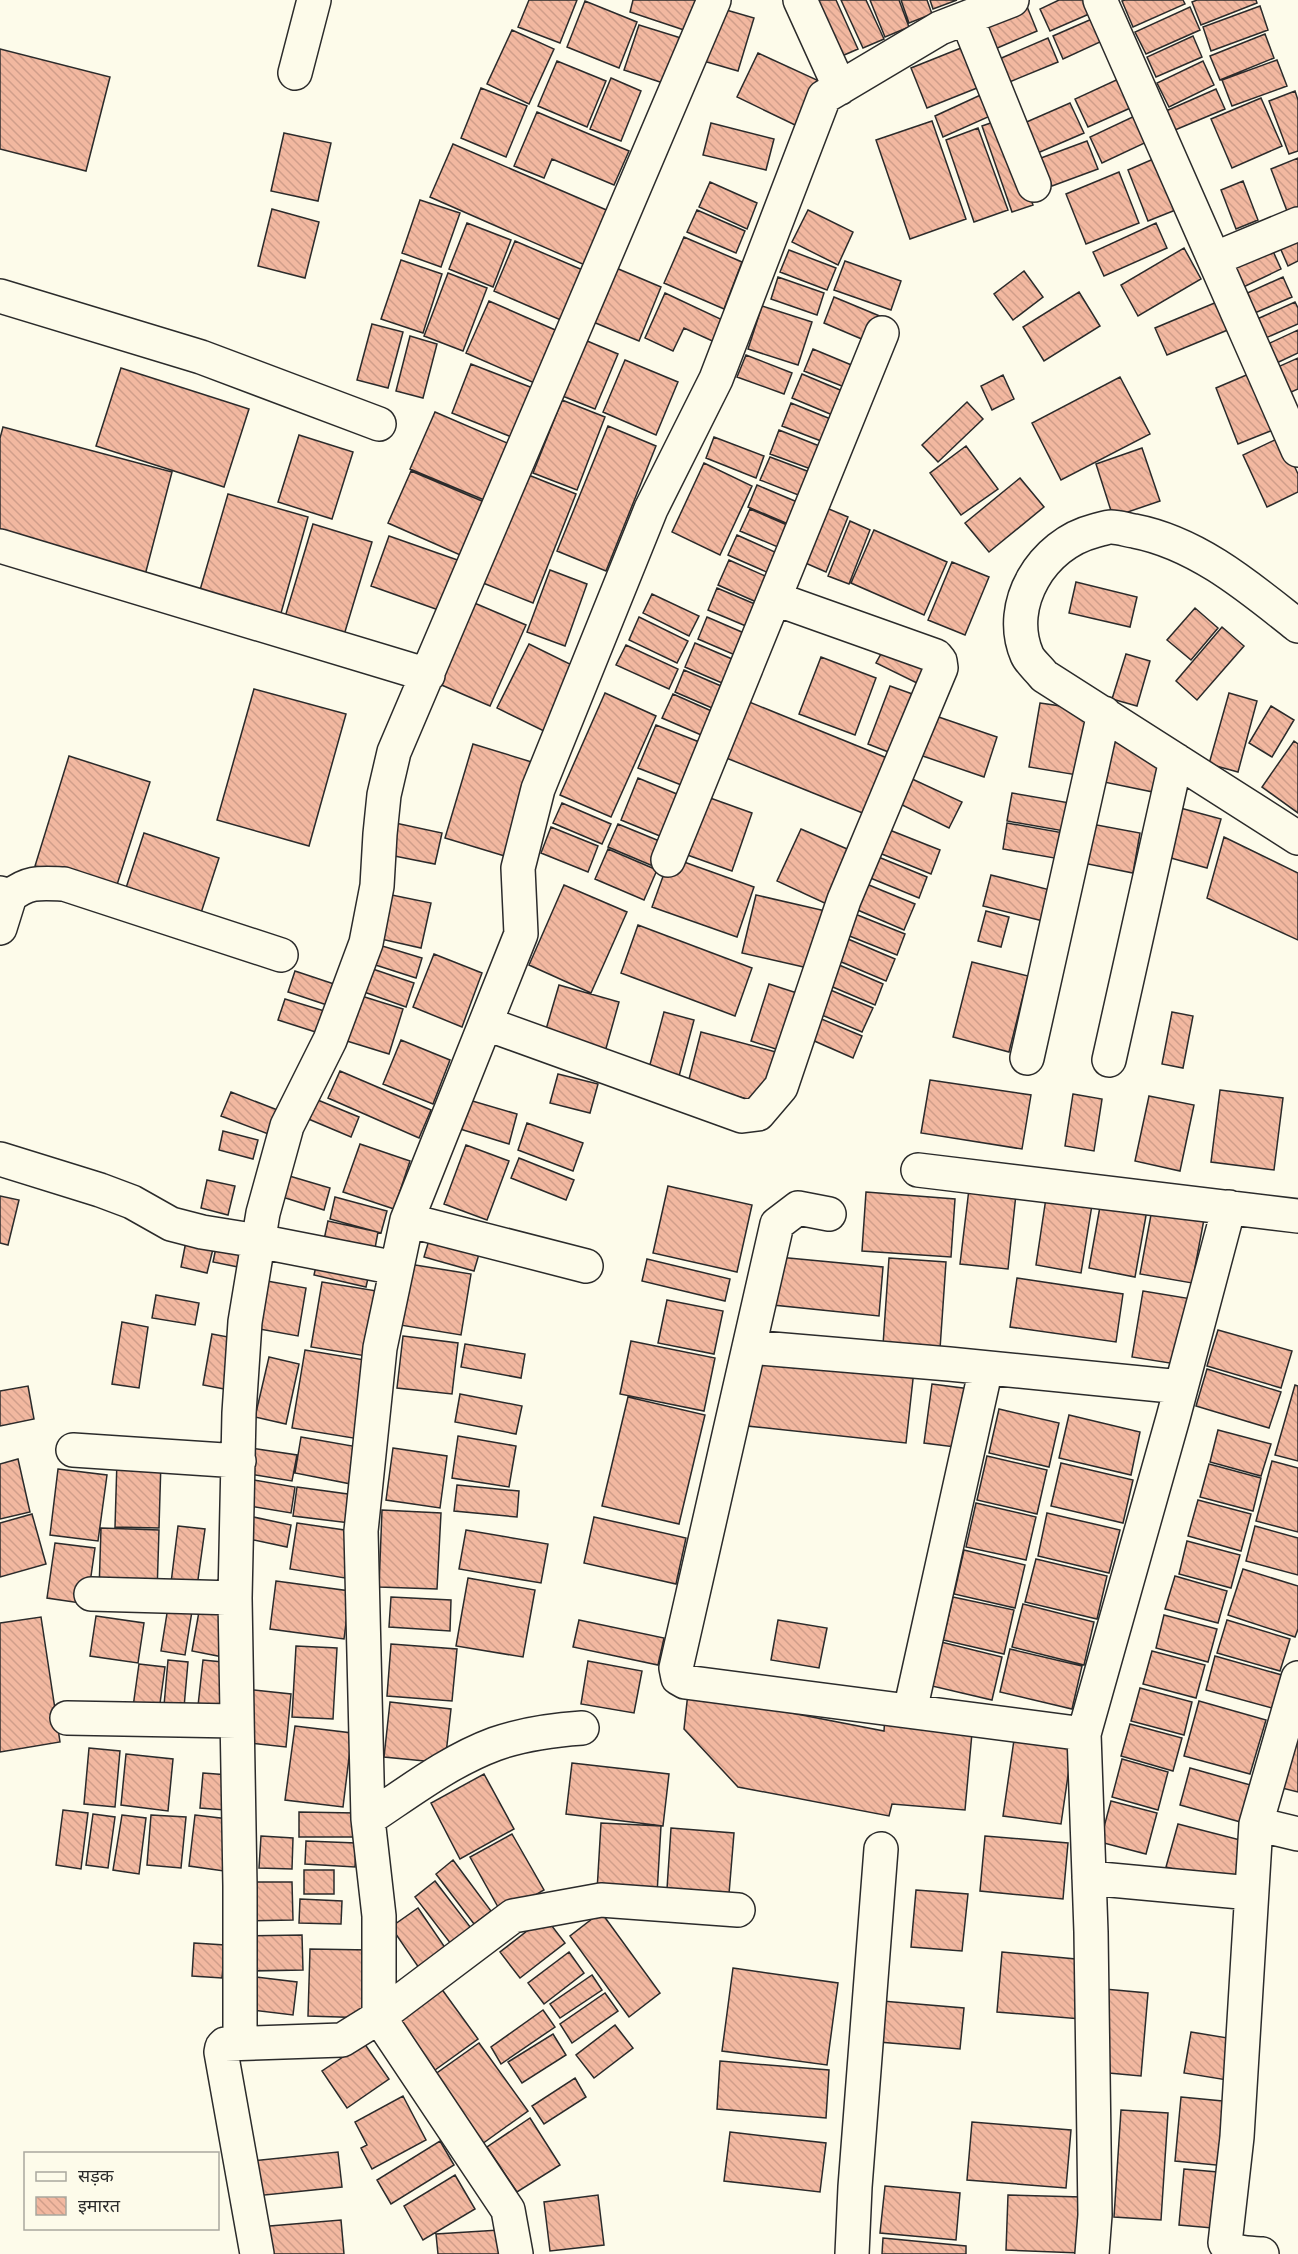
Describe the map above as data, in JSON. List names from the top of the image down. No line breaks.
{"legend":["सड़क","इमारत"]}
